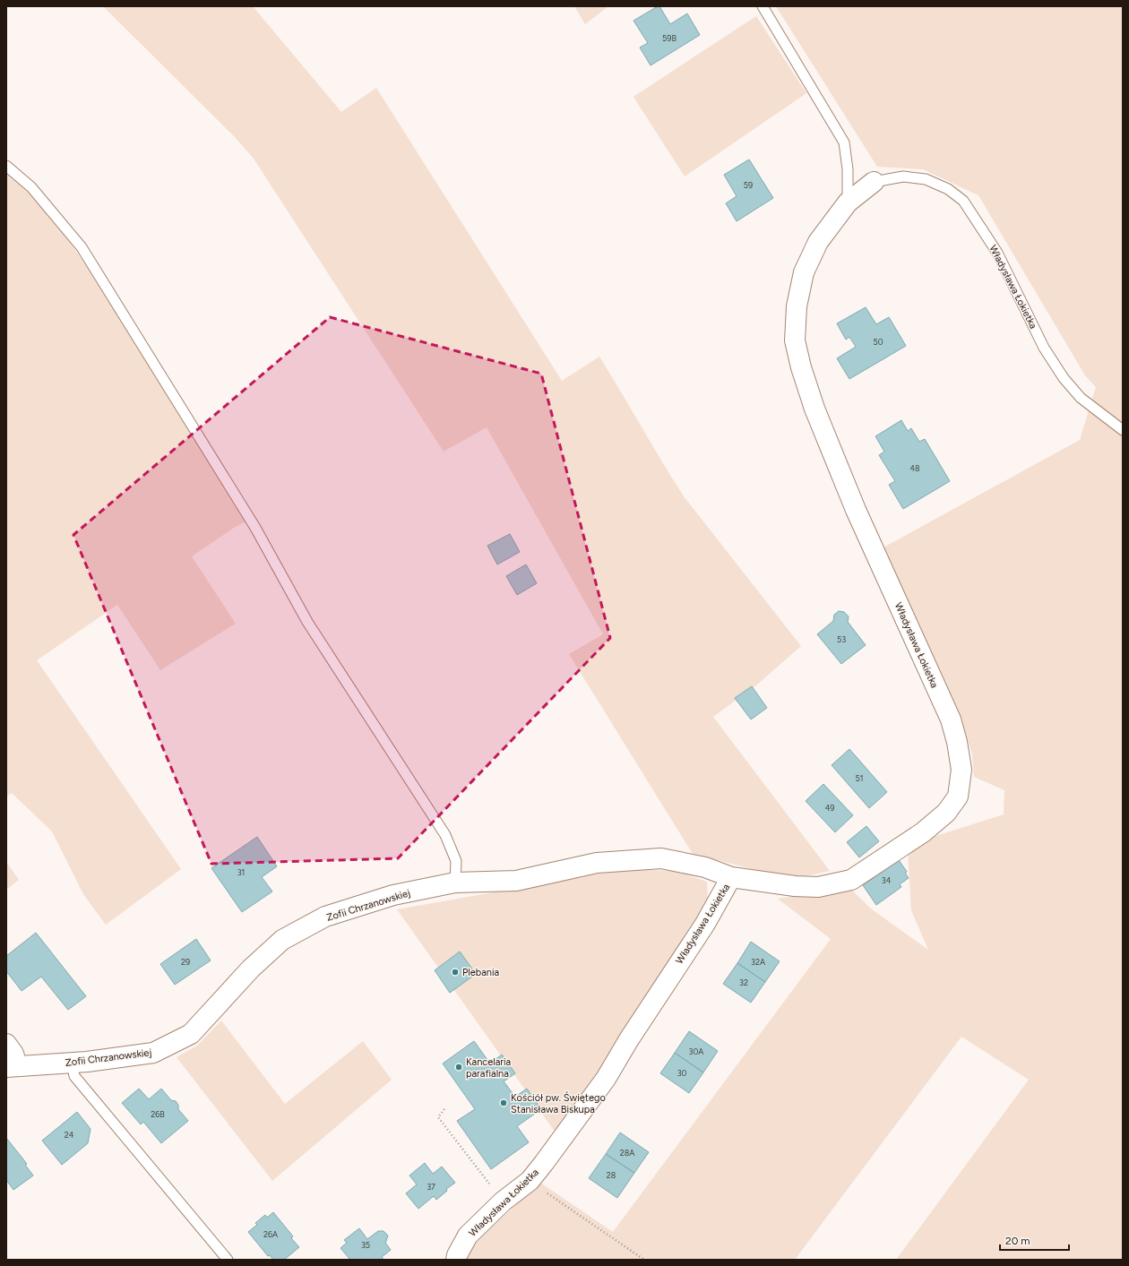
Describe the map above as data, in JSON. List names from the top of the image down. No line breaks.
{"streets":{"street":["Władysława Łokietka","Zofii Chrzanowskiej"]},"crossings":[["Władysława Łokietka","Zofii Chrzanowskiej"]],"places":["Plebania","Kancelaria parafialna","Kościół pw. Świętego Stanisława Biskupa"],"house_numbers":["59B","59","50","48","53","51","49","31","34","29","32A","32","30A","30","26B","24","28A","28","37","26A","35"],"scale_bar":"20 m"}
